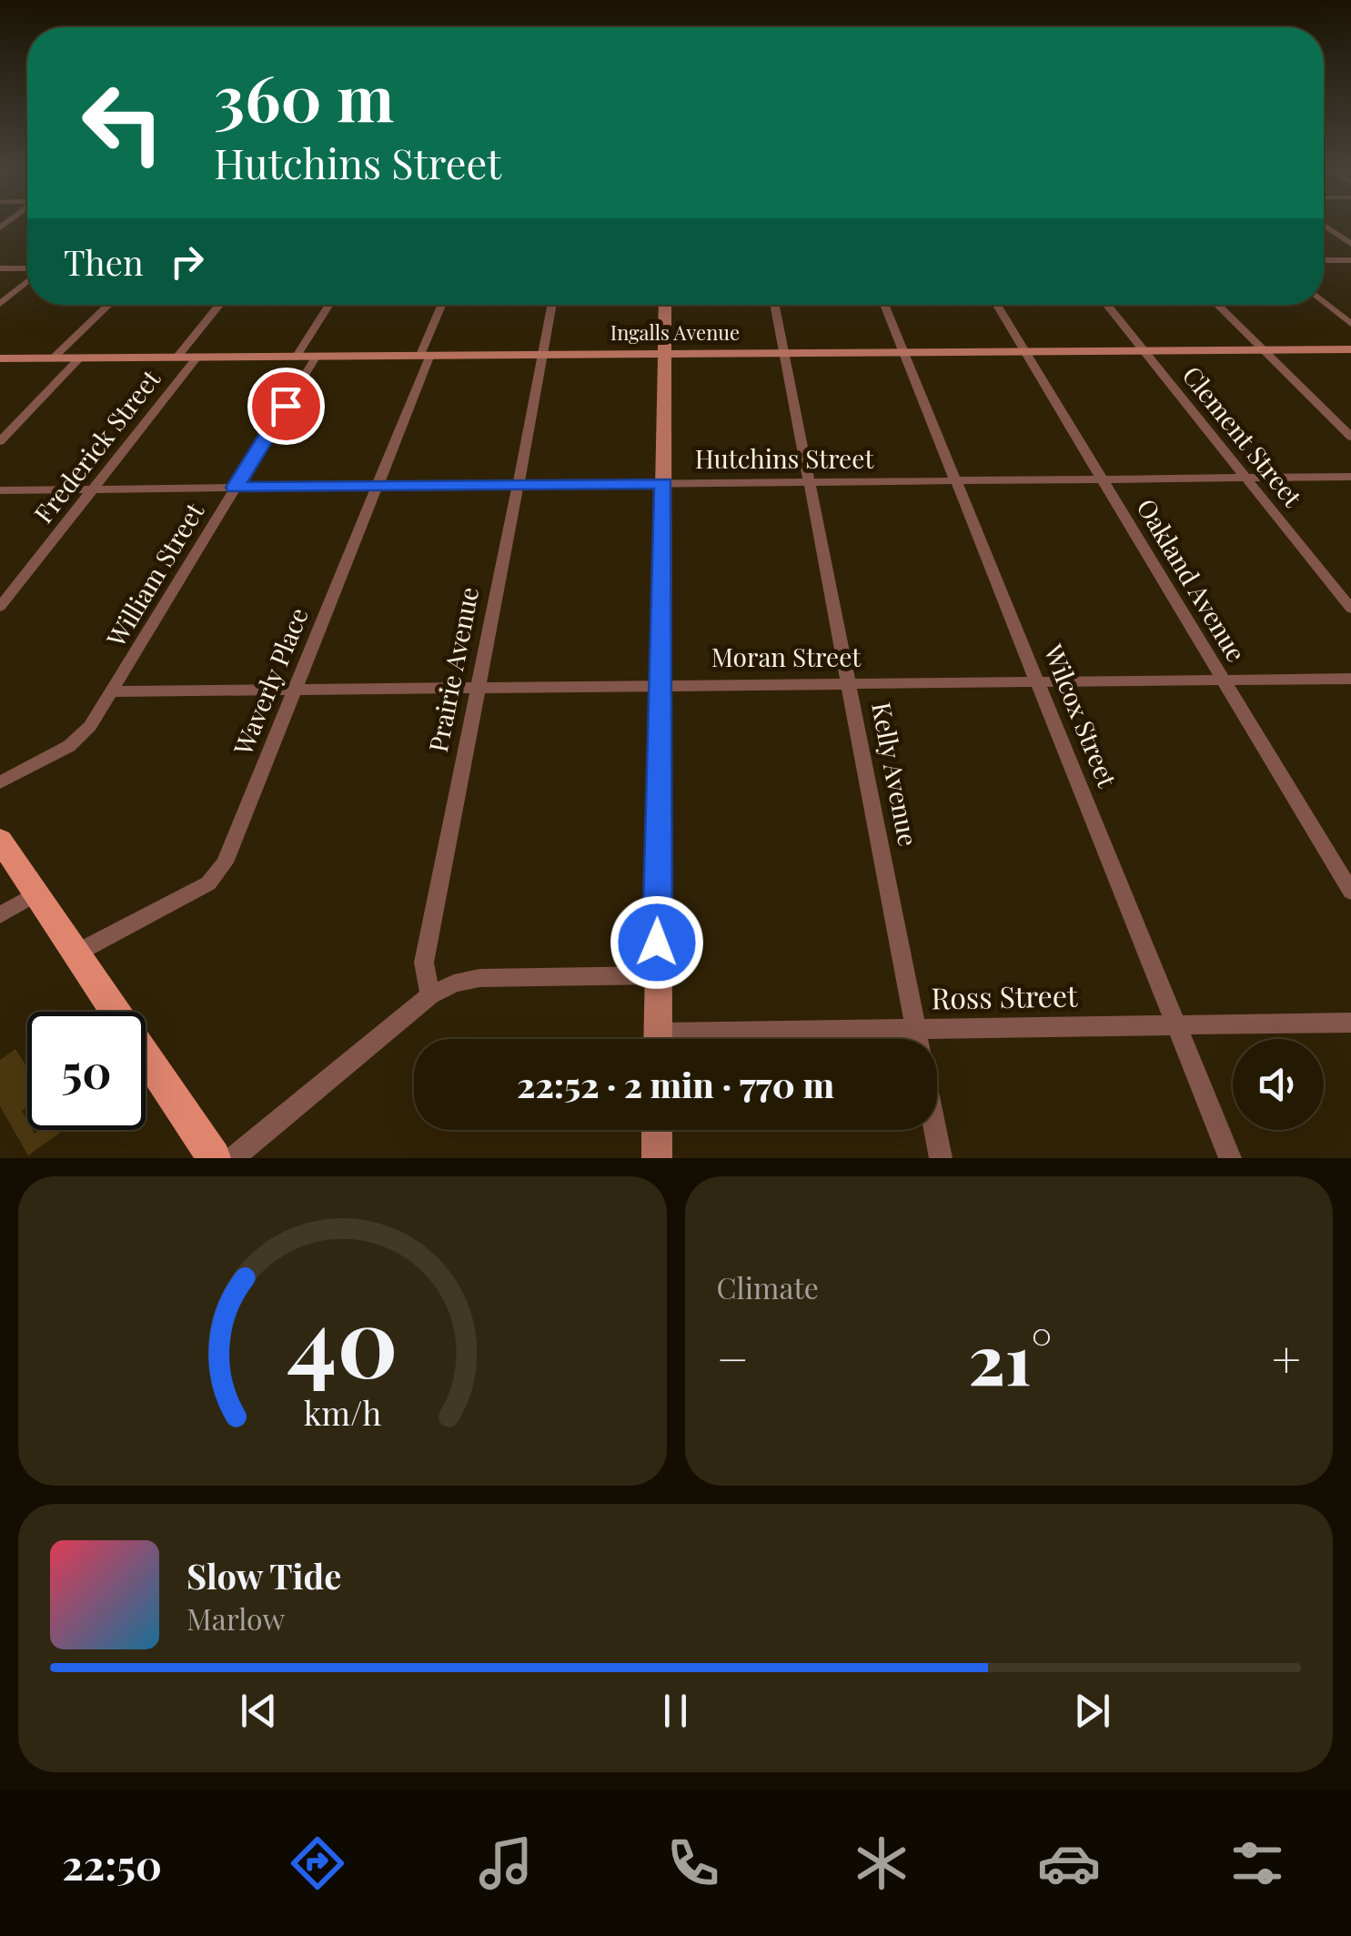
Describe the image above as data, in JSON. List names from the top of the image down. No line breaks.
{"streets":{"street":["Ingalls Avenue","Clement Street","Frederick Street","Hutchins Street","William Street","Oakland Avenue","Moran Street","Prairie Avenue","Waverly Place","Wilcox Street","Kelly Avenue","Ross Street"]},"crossings":[["Ingalls Avenue","Clement Street"],["Ingalls Avenue","Frederick Street"],["Ingalls Avenue","William Street"],["Ingalls Avenue","Oakland Avenue"],["Ingalls Avenue","Prairie Avenue"],["Ingalls Avenue","Waverly Place"],["Ingalls Avenue","Wilcox Street"],["Ingalls Avenue","Kelly Avenue"],["Clement Street","Hutchins Street"],["Frederick Street","Hutchins Street"],["Hutchins Street","William Street"],["Hutchins Street","Oakland Avenue"],["Hutchins Street","Prairie Avenue"],["Hutchins Street","Waverly Place"],["Hutchins Street","Wilcox Street"],["Hutchins Street","Kelly Avenue"],["William Street","Moran Street"],["Oakland Avenue","Moran Street"],["Moran Street","Prairie Avenue"],["Moran Street","Waverly Place"],["Moran Street","Wilcox Street"],["Moran Street","Kelly Avenue"],["Wilcox Street","Ross Street"],["Kelly Avenue","Ross Street"]],"page":{"turn":["360 m","Hutchins Street"],"then":"Then","limit":"50","trip":"22:52 · 2 min · 770 m","tile":"Climate","heat":["−","21°","+"],"song":["Slow Tide","Marlow"],"tabs":"22:50","gauge":["40","km/h"]}}
